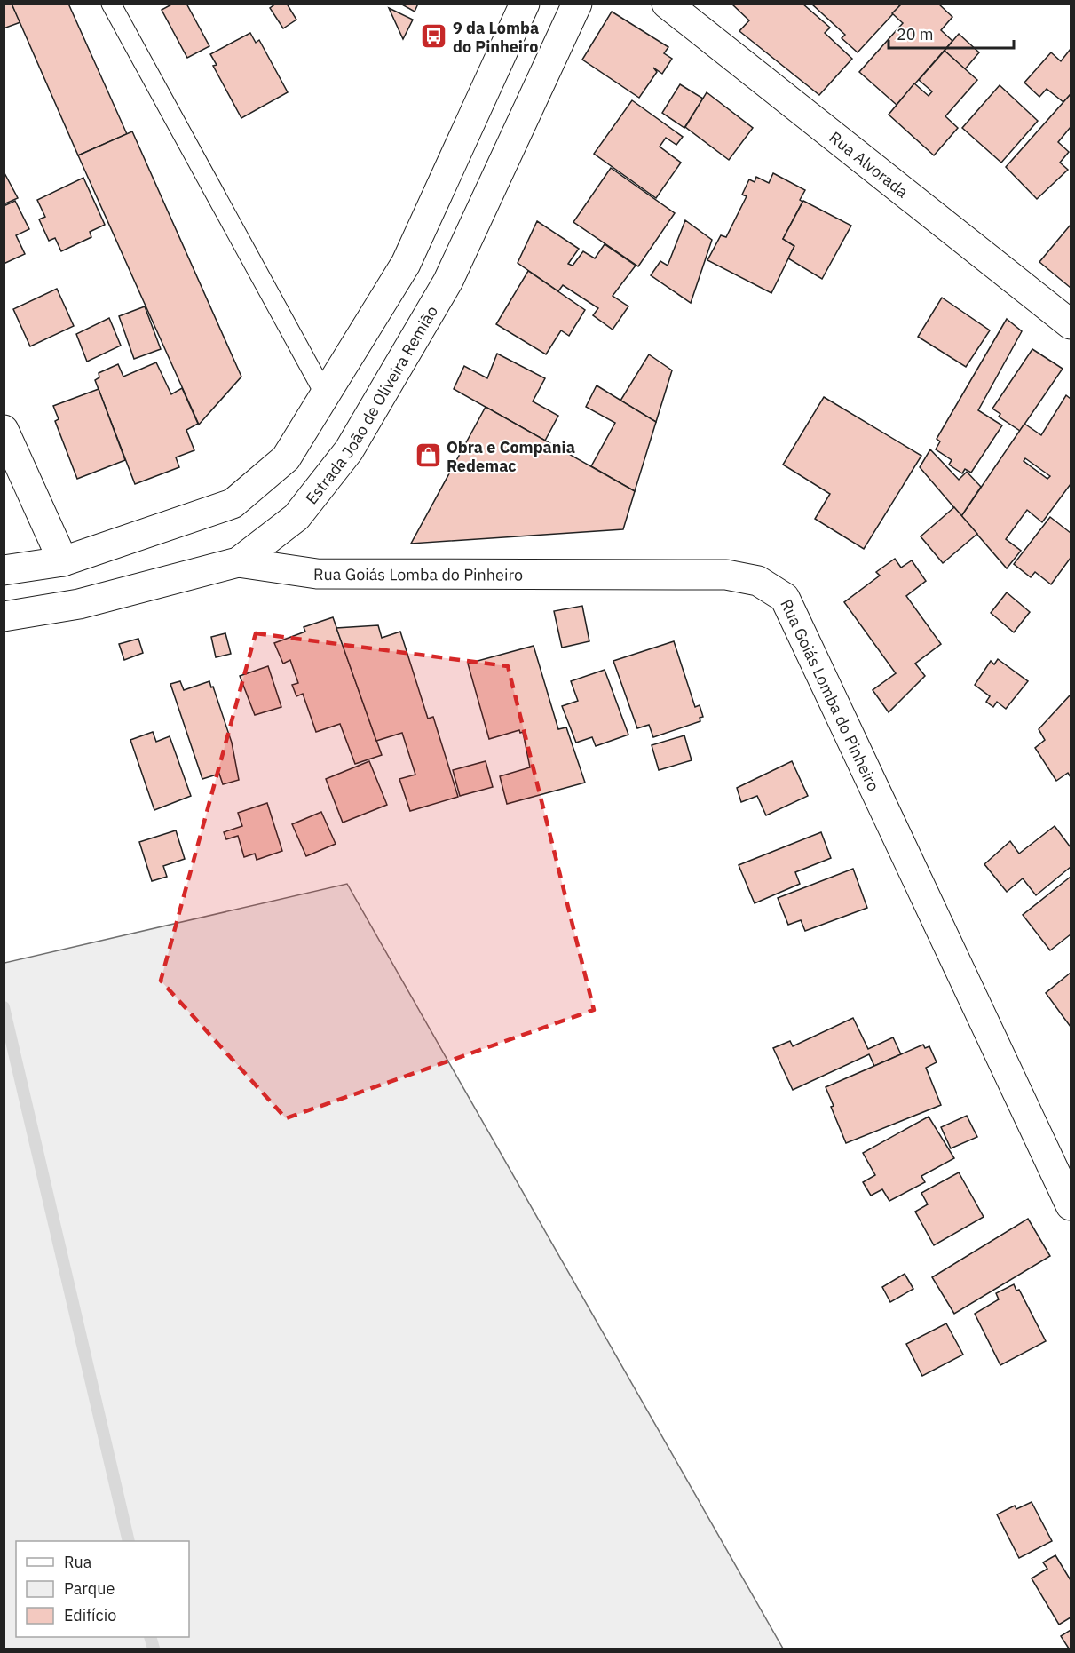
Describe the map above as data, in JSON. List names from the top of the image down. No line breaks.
{"streets":{"street":["Rua Alvorada","Estrada João de Oliveira Remião","Rua Goiás Lomba do Pinheiro"]},"crossings":[["Estrada João de Oliveira Remião","Rua Goiás Lomba do Pinheiro"]],"places":{"bus stop":["9 da Lomba do Pinheiro"],"shop":["Obra e Compania Redemac"]},"legend":["Rua","Parque","Edifício"],"scale_bar":"20 m"}
